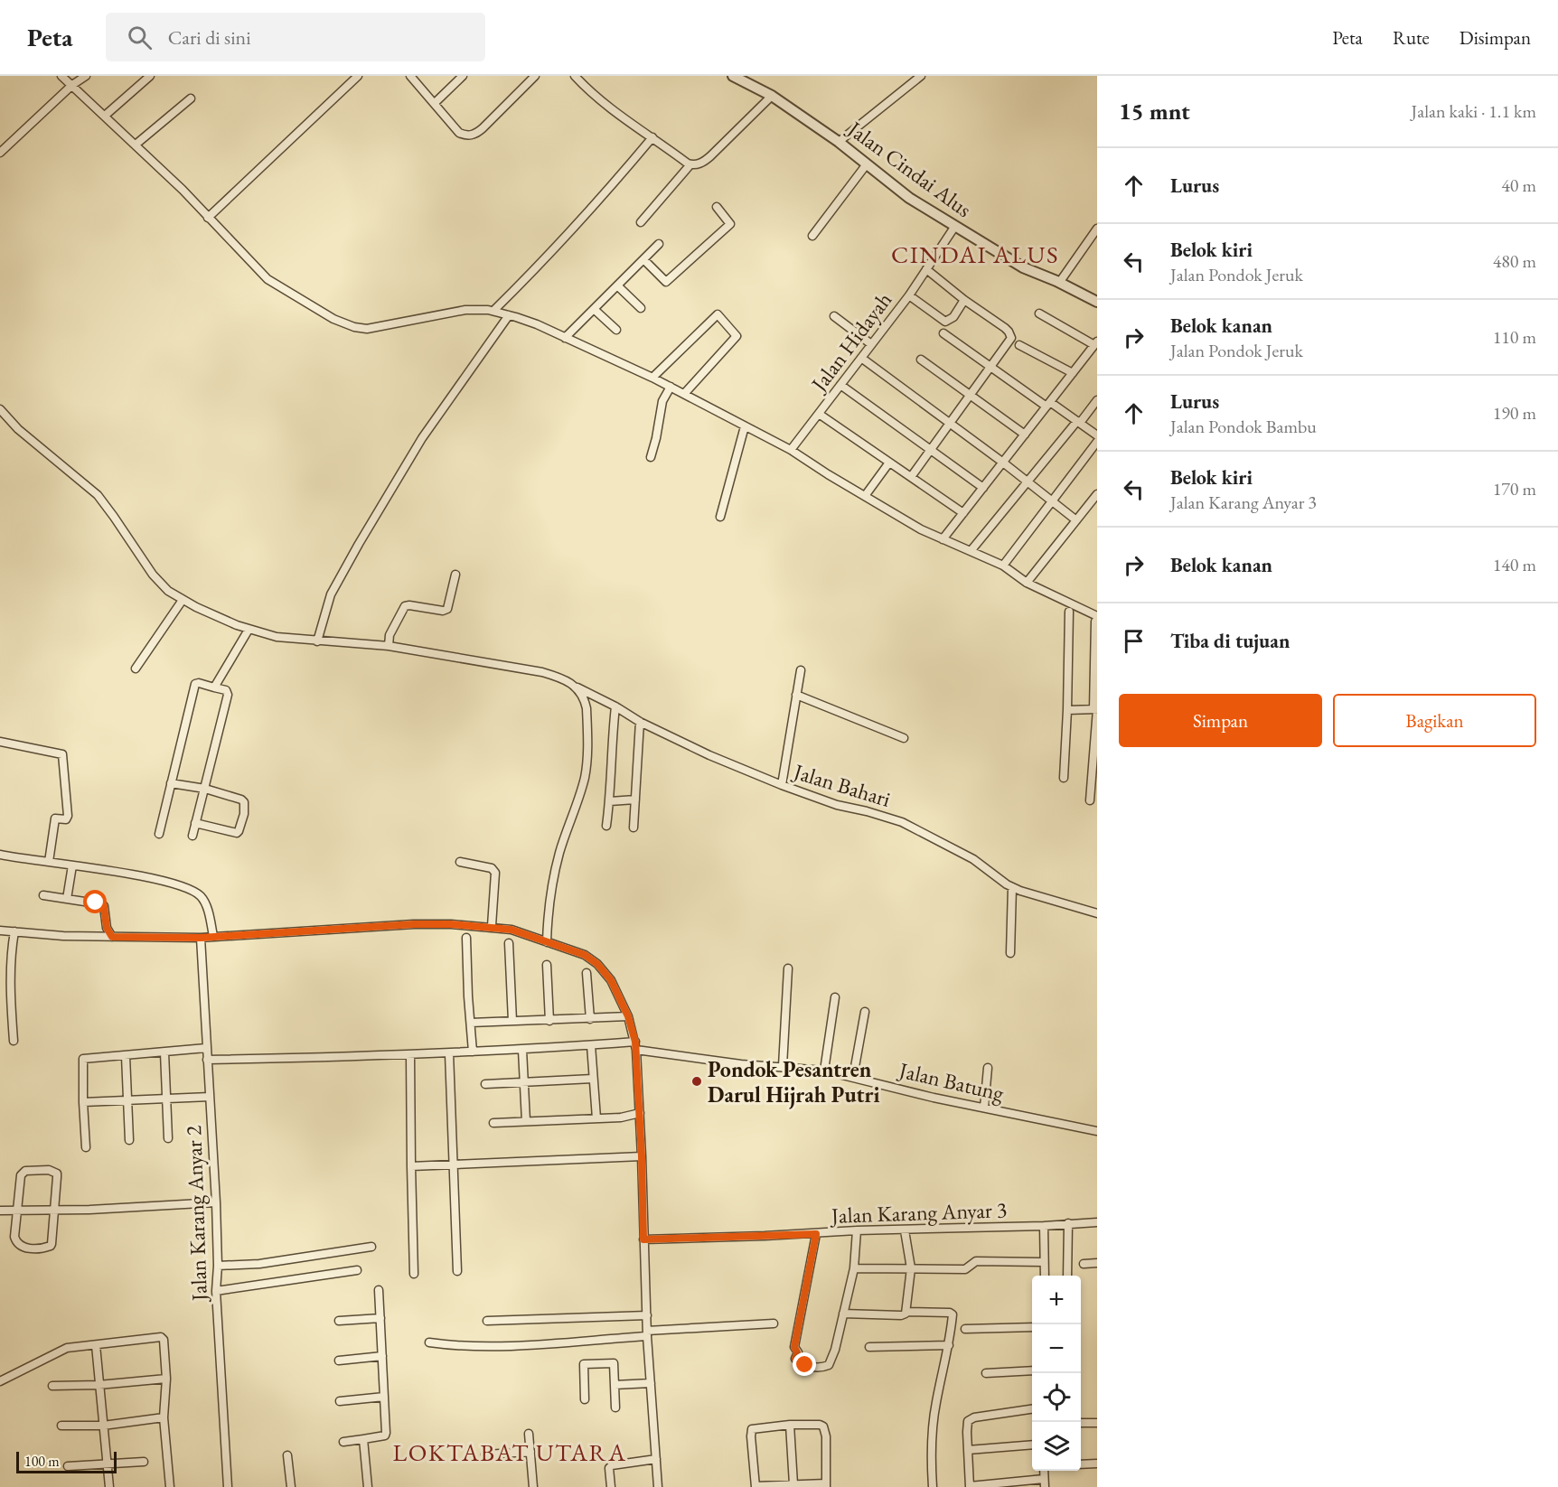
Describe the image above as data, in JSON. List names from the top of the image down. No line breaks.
{"streets":{"street":["Jalan Cindai Alus","Jalan Hidayah","Jalan Bahari","Jalan Batung","Jalan Karang Anyar 3","Jalan Karang Anyar 2"]},"crossings":[["Jalan Cindai Alus","Jalan Hidayah"],["Jalan Batung","Jalan Karang Anyar 2"]],"districts":["CINDAI ALUS","LOKTABAT UTARA"],"places":["Pondok Pesantren Darul Hijrah Putri"],"scale_bar":"100 m","page":{"header":"Peta","search":"Cari di sini","nav":["Peta","Rute","Disimpan"],"heading":["15 mnt","Jalan kaki · 1.1 km"],"list":[["Lurus","40 m"],["Belok kiri","Jalan Pondok Jeruk","480 m"],["Belok kanan","Jalan Pondok Jeruk","110 m"],["Lurus","Jalan Pondok Bambu","190 m"],["Belok kiri","Jalan Karang Anyar 3","170 m"],["Belok kanan","140 m"],"Tiba di tujuan"],"buttons":["Simpan","Bagikan"],"map_buttons":["+","−"],"scale":"100 m"}}
